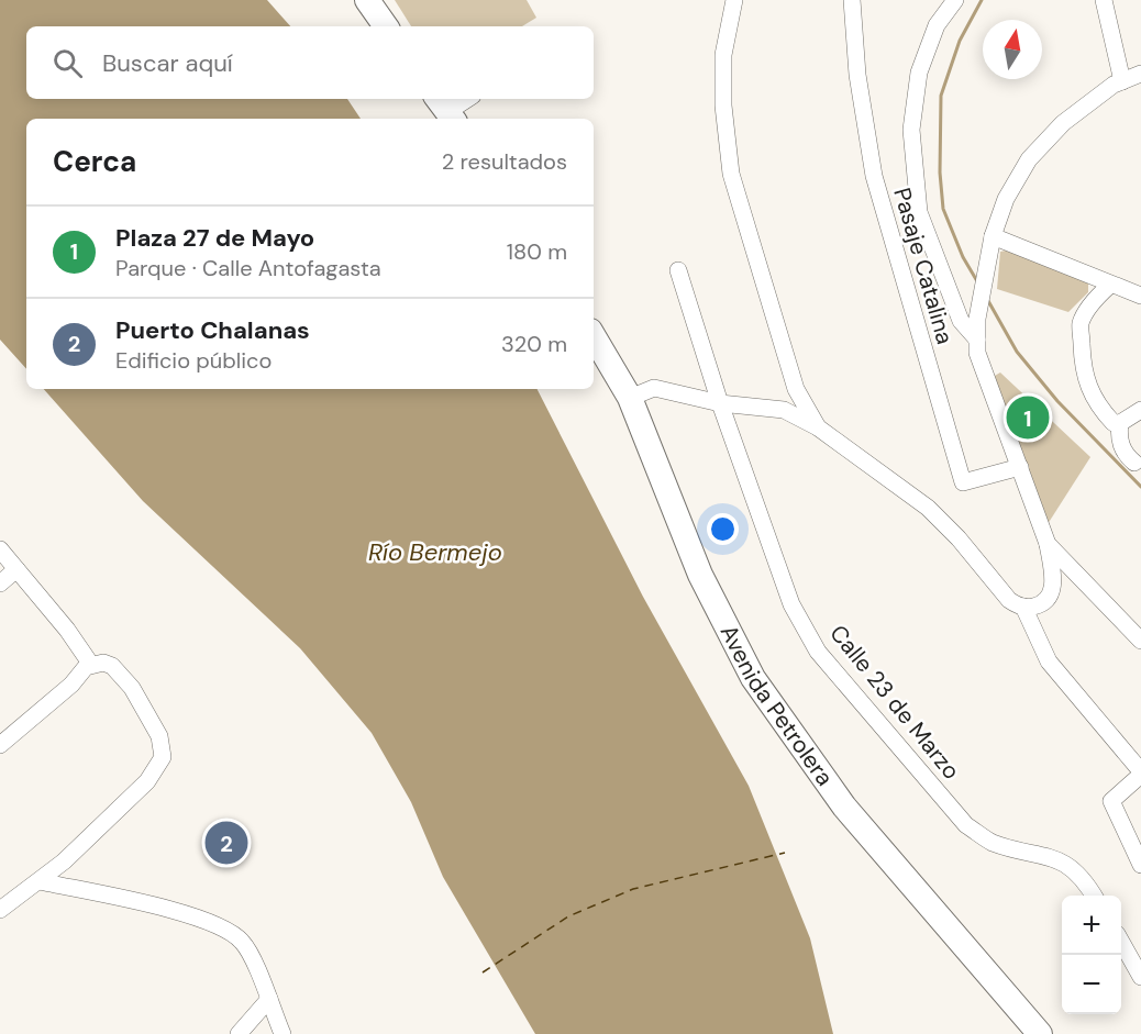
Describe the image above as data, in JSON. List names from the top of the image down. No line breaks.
{"streets":{"highway":["Avenida Petrolera"],"street":["Pasaje Catalina","Calle 23 de Marzo"]},"water":["Río Bermejo"],"north":"top","page":{"search":"Buscar aquí","heading":["Cerca","2 resultados"],"list":[{"mark":"1","name":"Plaza 27 de Mayo","note":"Parque · Calle Antofagasta","value":"180 m"},{"mark":"2","name":"Puerto Chalanas","note":"Edificio público","value":"320 m"}],"pins":["1","2"],"map_buttons":["+","−"]}}
